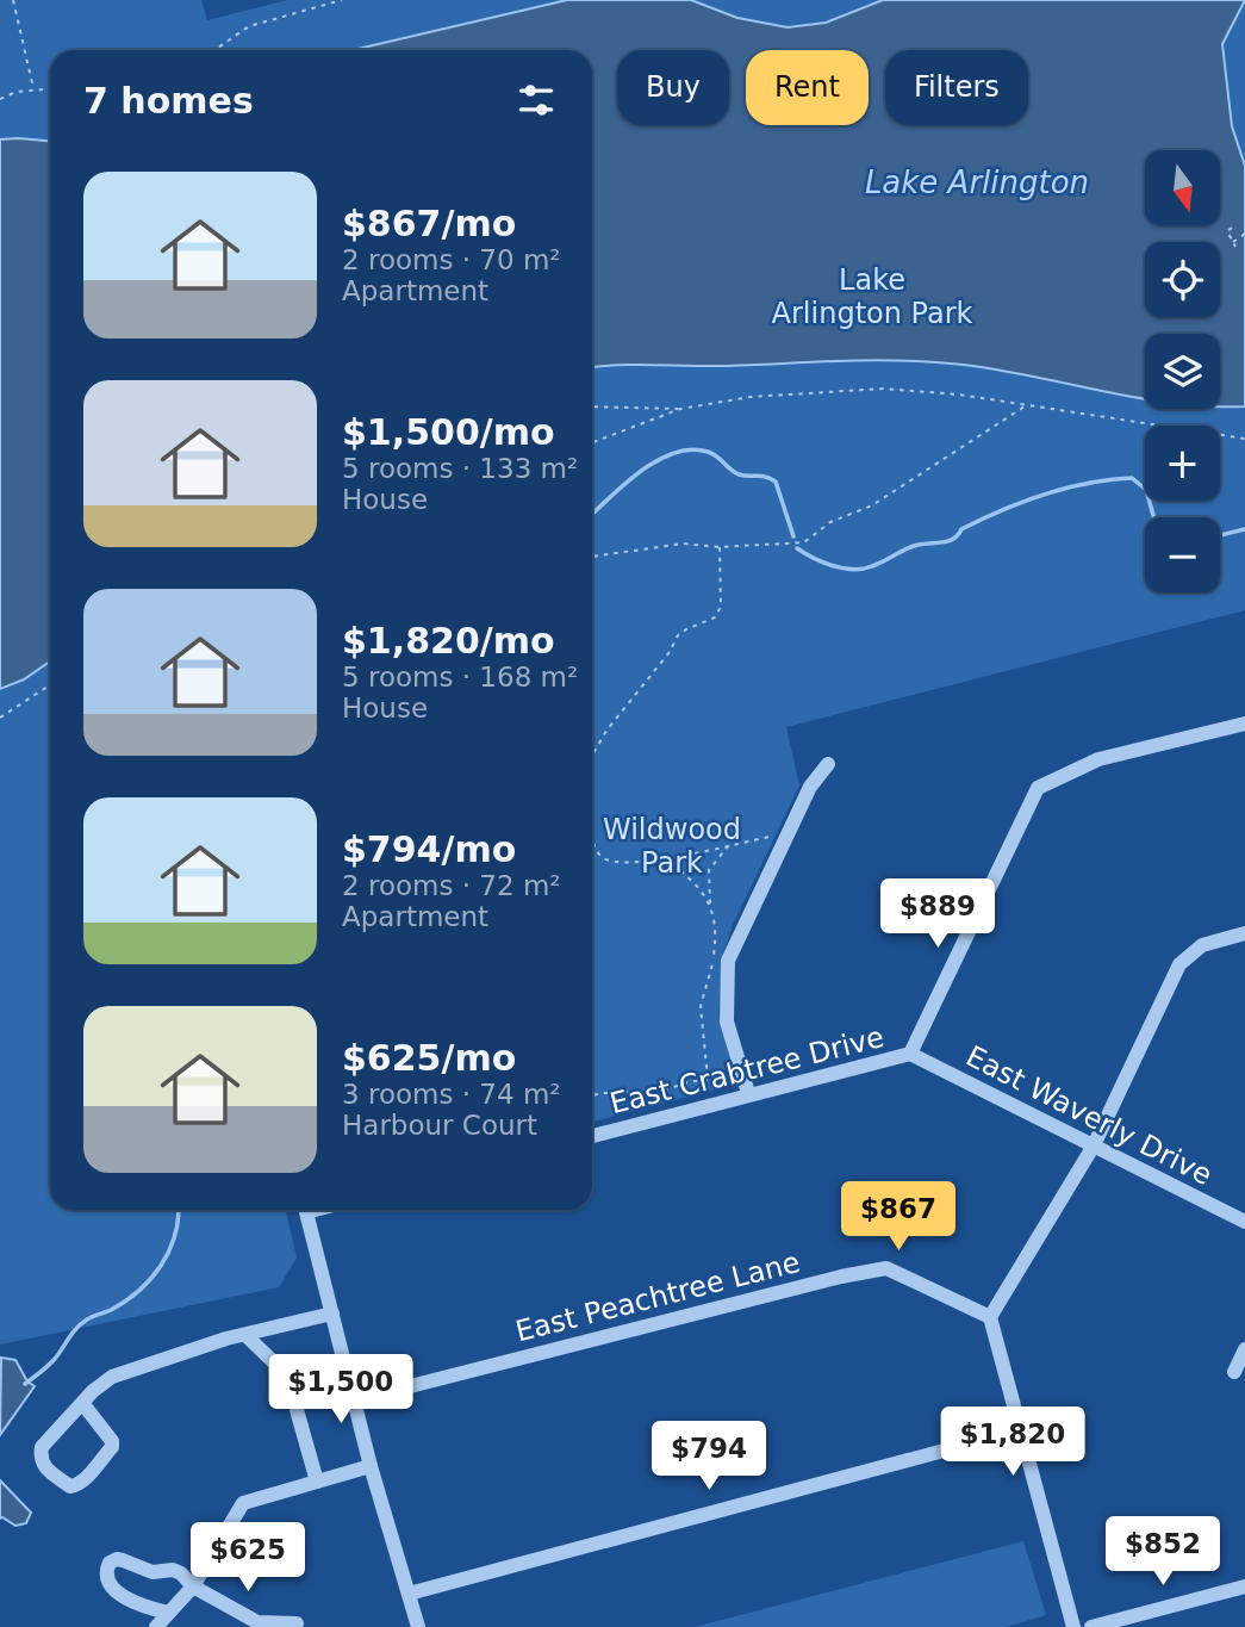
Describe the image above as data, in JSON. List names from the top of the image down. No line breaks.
{"streets":{"street":["East Crabtree Drive","East Waverly Drive","East Peachtree Lane"]},"crossings":[["East Crabtree Drive","East Waverly Drive"]],"water":["Lake Arlington"],"parks":["Lake Arlington Park","Wildwood Park"],"north":"bottom","page":{"chip":["Buy","Rent","Filters"],"heading":"7 homes","map_buttons":["+","−"],"list":[{"name":"$867/mo","note":"2 rooms · 70 m² · Apartment"},{"name":"$1,500/mo","note":"5 rooms · 133 m² · House"},{"name":"$1,820/mo","note":"5 rooms · 168 m² · House"},{"name":"$794/mo","note":"2 rooms · 72 m² · Apartment"},{"name":"$625/mo","note":"3 rooms · 74 m² · Harbour Court"}],"price":["$889","$867","$1,500","$1,820","$794","$852","$625"]}}
